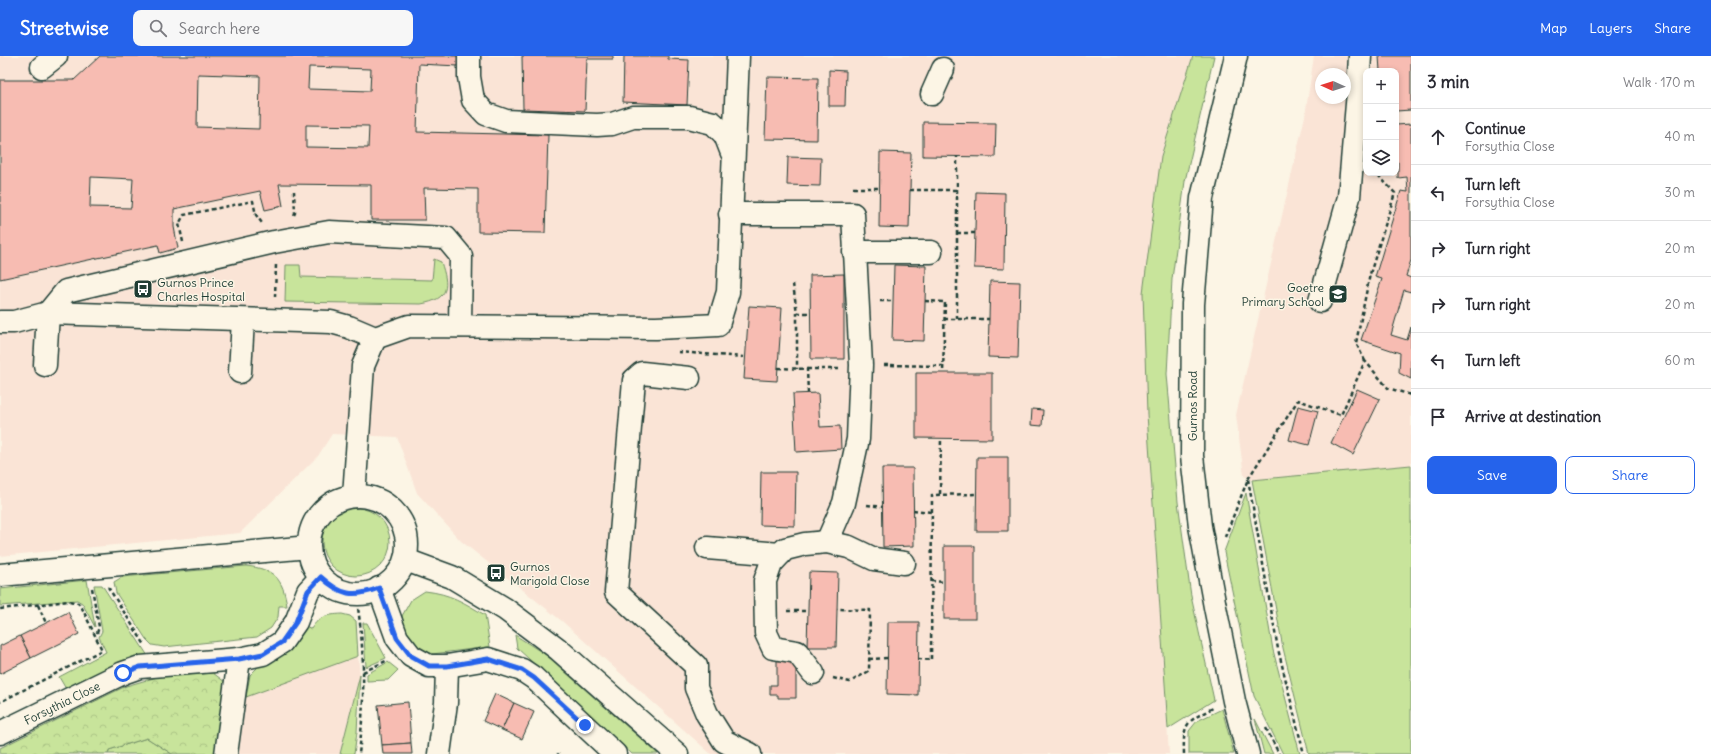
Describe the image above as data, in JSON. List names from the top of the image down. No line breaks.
{"streets":{"street":["Gurnos Road","Forsythia Close"]},"places":{"bus stop":["Gurnos Prince Charles Hospital","Gurnos Marigold Close"],"school or university":["Goetre Primary School"]},"north":"left","page":{"header":"Streetwise","search":"Search here","nav":["Map","Layers","Share"],"heading":["3 min","Walk · 170 m"],"map_buttons":["+","−"],"list":[["Continue","Forsythia Close","40 m"],["Turn left","Forsythia Close","30 m"],["Turn right","20 m"],["Turn right","20 m"],["Turn left","60 m"],"Arrive at destination"],"buttons":["Save","Share"]}}
